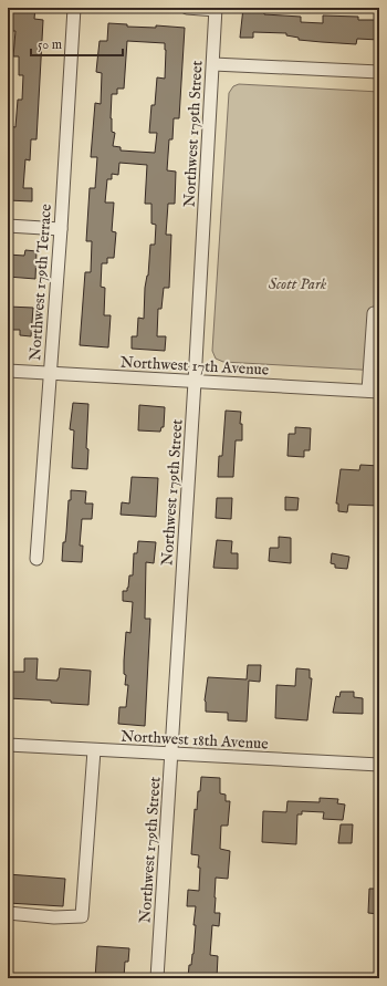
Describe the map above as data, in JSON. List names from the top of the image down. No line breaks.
{"streets":{"street":["Northwest 179th Street","Northwest 179th Terrace","Northwest 17th Avenue","Northwest 18th Avenue"]},"crossings":[["Northwest 179th Street","Northwest 17th Avenue"],["Northwest 179th Street","Northwest 18th Avenue"],["Northwest 179th Terrace","Northwest 17th Avenue"]],"parks":["Scott Park"],"scale_bar":"50 m"}
